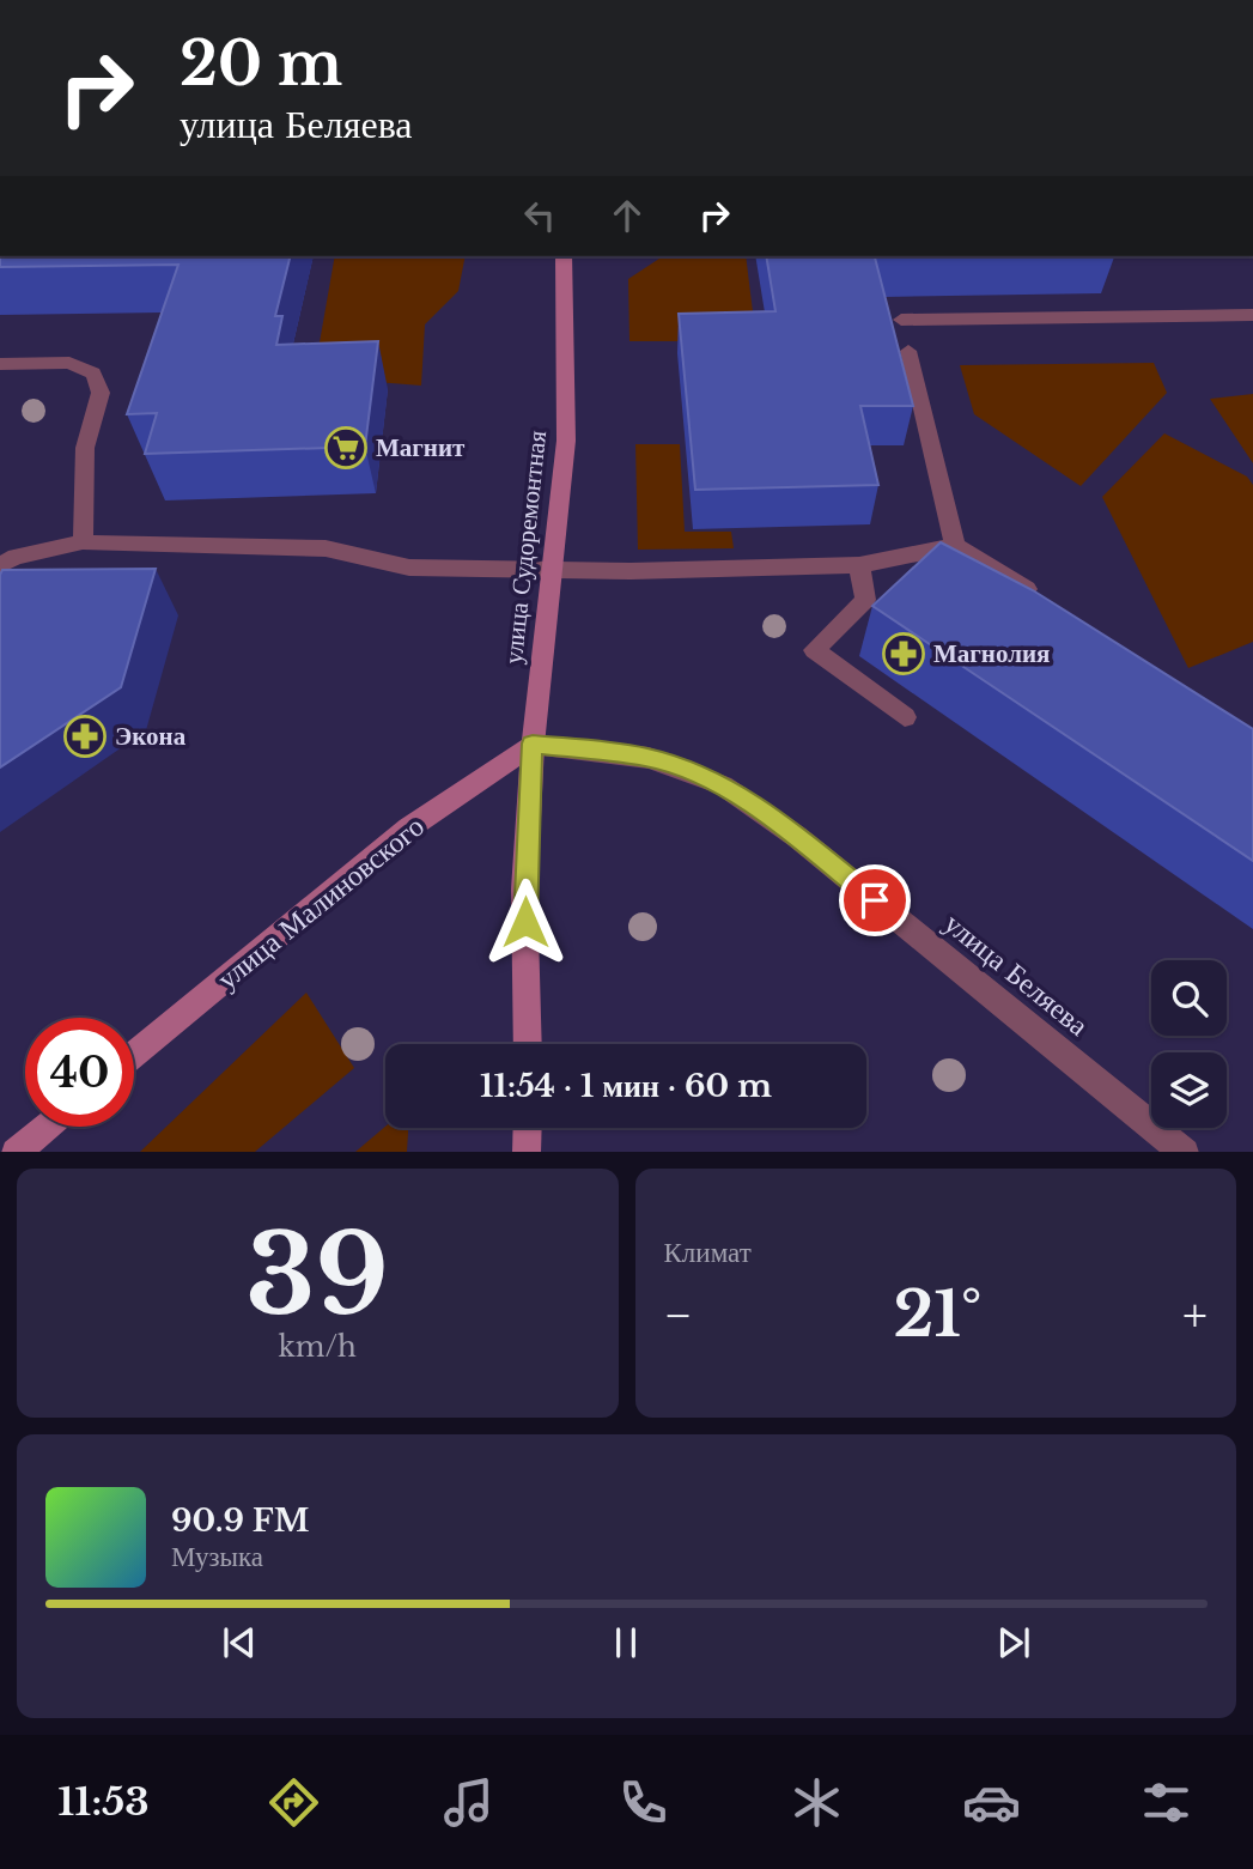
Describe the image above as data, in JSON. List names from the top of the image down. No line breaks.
{"streets":{"street":["улица Судоремонтная","улица Малиновского","улица Беляева"]},"crossings":[["улица Судоремонтная","улица Малиновского"],["улица Судоремонтная","улица Беляева"],["улица Малиновского","улица Беляева"]],"places":{"supermarket":["Магнит"],"pharmacy":["Магнолия","Экона"]},"page":{"turn":["20 m","улица Беляева"],"limit":"40","trip":"11:54 · 1 мин · 60 m","tile":[["39","km/h"],"Климат"],"heat":["−","21°","+"],"song":["90.9 FM","Музыка"],"tabs":"11:53"}}
